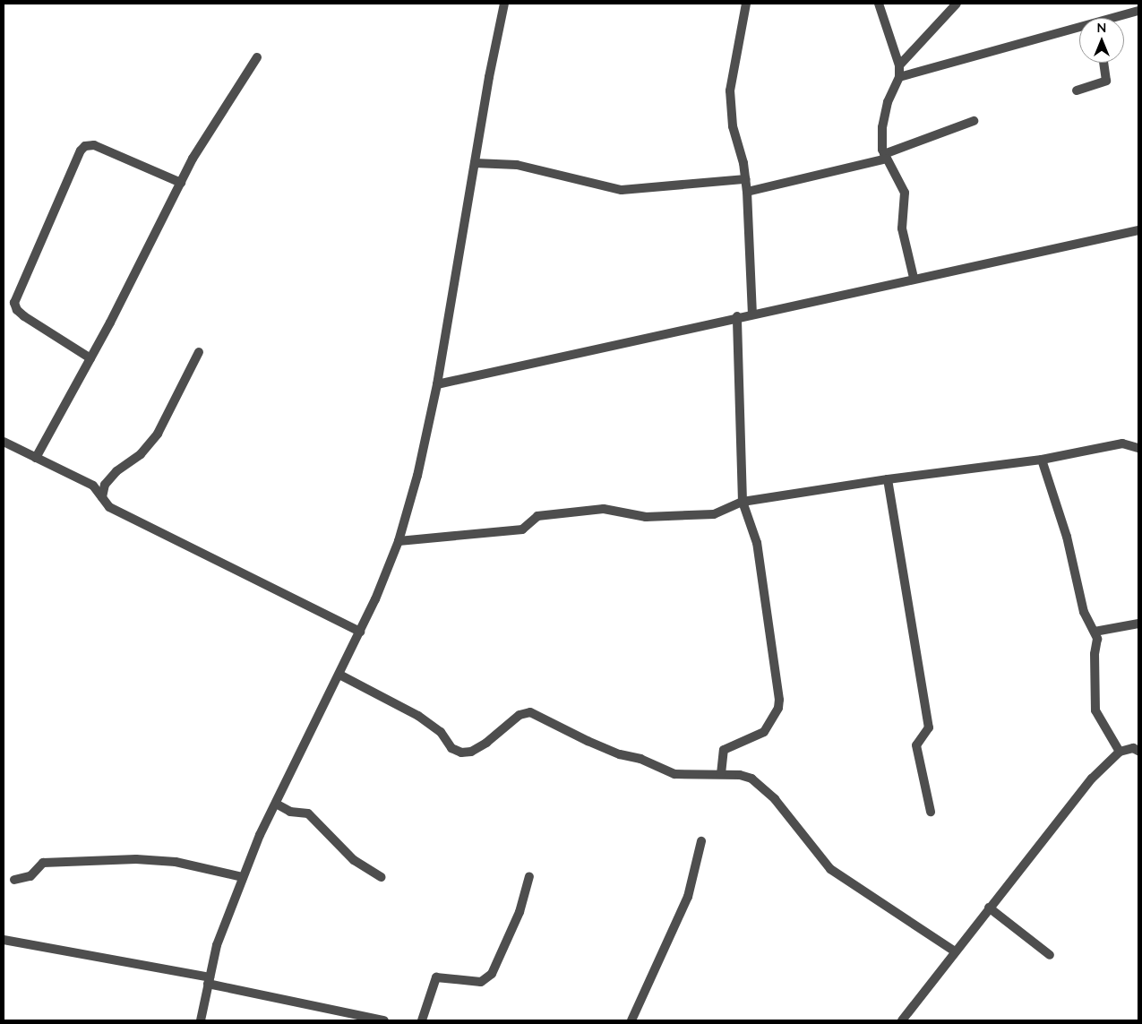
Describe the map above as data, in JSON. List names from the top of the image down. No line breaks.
{"north":"top"}
